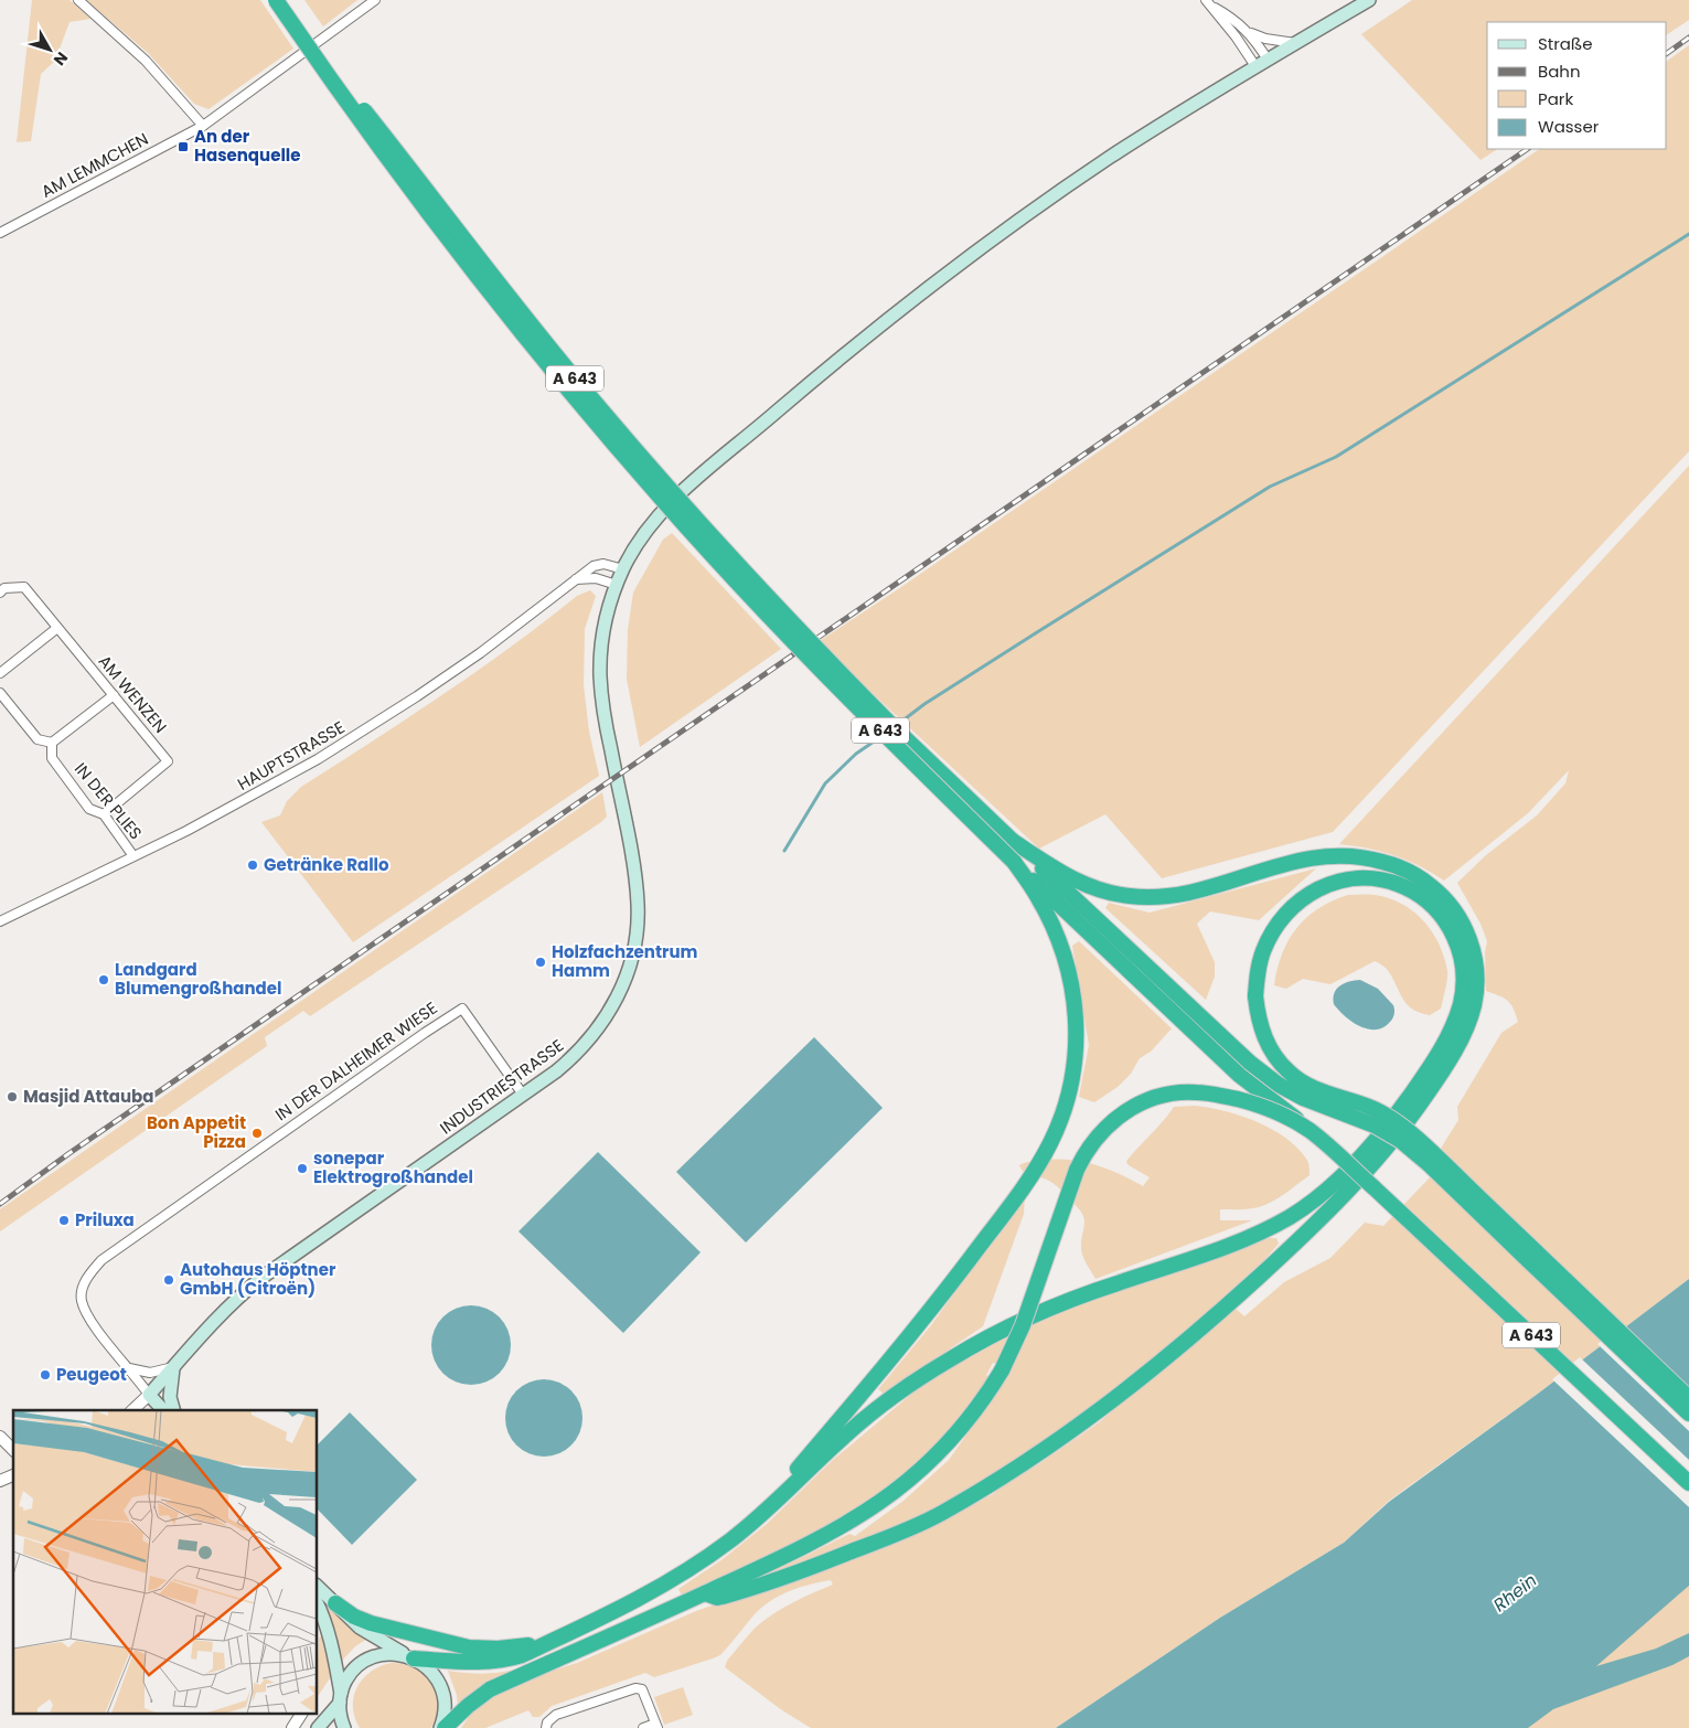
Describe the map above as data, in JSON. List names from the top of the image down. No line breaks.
{"streets":{"highway":["A 643"],"main road":["IN DER DALHEIMER WIESE","INDUSTRIESTRASSE"],"street":["AM LEMMCHEN","AM WENZEN","HAUPTSTRASSE","IN DER PLIES"]},"crossings":[["AM WENZEN","IN DER PLIES"],["HAUPTSTRASSE","IN DER PLIES"],["HAUPTSTRASSE","INDUSTRIESTRASSE"],["IN DER DALHEIMER WIESE","INDUSTRIESTRASSE"]],"water":["Rhein"],"places":{"transit":["An der Hasenquelle"],"other":["Getränke Rallo","Holzfachzentrum Hamm","Landgard Blumengroßhandel","Masjid Attauba","Bon Appetit Pizza","sonepar Elektrogroßhandel","Priluxa","Autohaus Höptner GmbH (Citroën)","Peugeot"]},"legend":["Straße","Bahn","Park","Wasser"],"north":"bottom right"}
